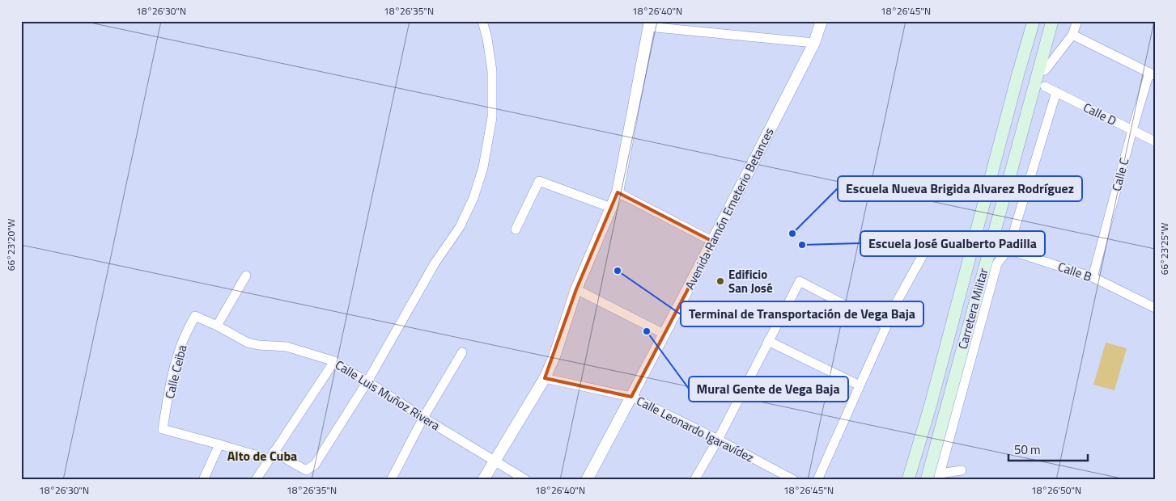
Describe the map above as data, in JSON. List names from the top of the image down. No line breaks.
{"streets":{"main road":["Carretera Militar"],"street":["Calle D","Calle C","Avenida Ramón Emeterio Betances","Calle B","Calle Ceiba","Calle Luis Muñoz Rivera","Calle Leonardo Igaravídez"]},"crossings":[["Calle D","Calle C"],["Calle C","Calle B"],["Avenida Ramón Emeterio Betances","Calle Leonardo Igaravídez"],["Calle B","Carretera Militar"],["Calle Ceiba","Calle Luis Muñoz Rivera"]],"districts":["Alto de Cuba"],"places":["Escuela Nueva Brigida Alvarez Rodríguez","Escuela José Gualberto Padilla","Terminal de Transportación de Vega Baja","Edificio San José","Mural Gente de Vega Baja"],"scale_bar":"50 m","coordinates":["18°26'30\"N","18°26'35\"N","18°26'40\"N","18°26'45\"N","66°23'20\"W","66°23'25\"W","18°26'50\"N"]}
